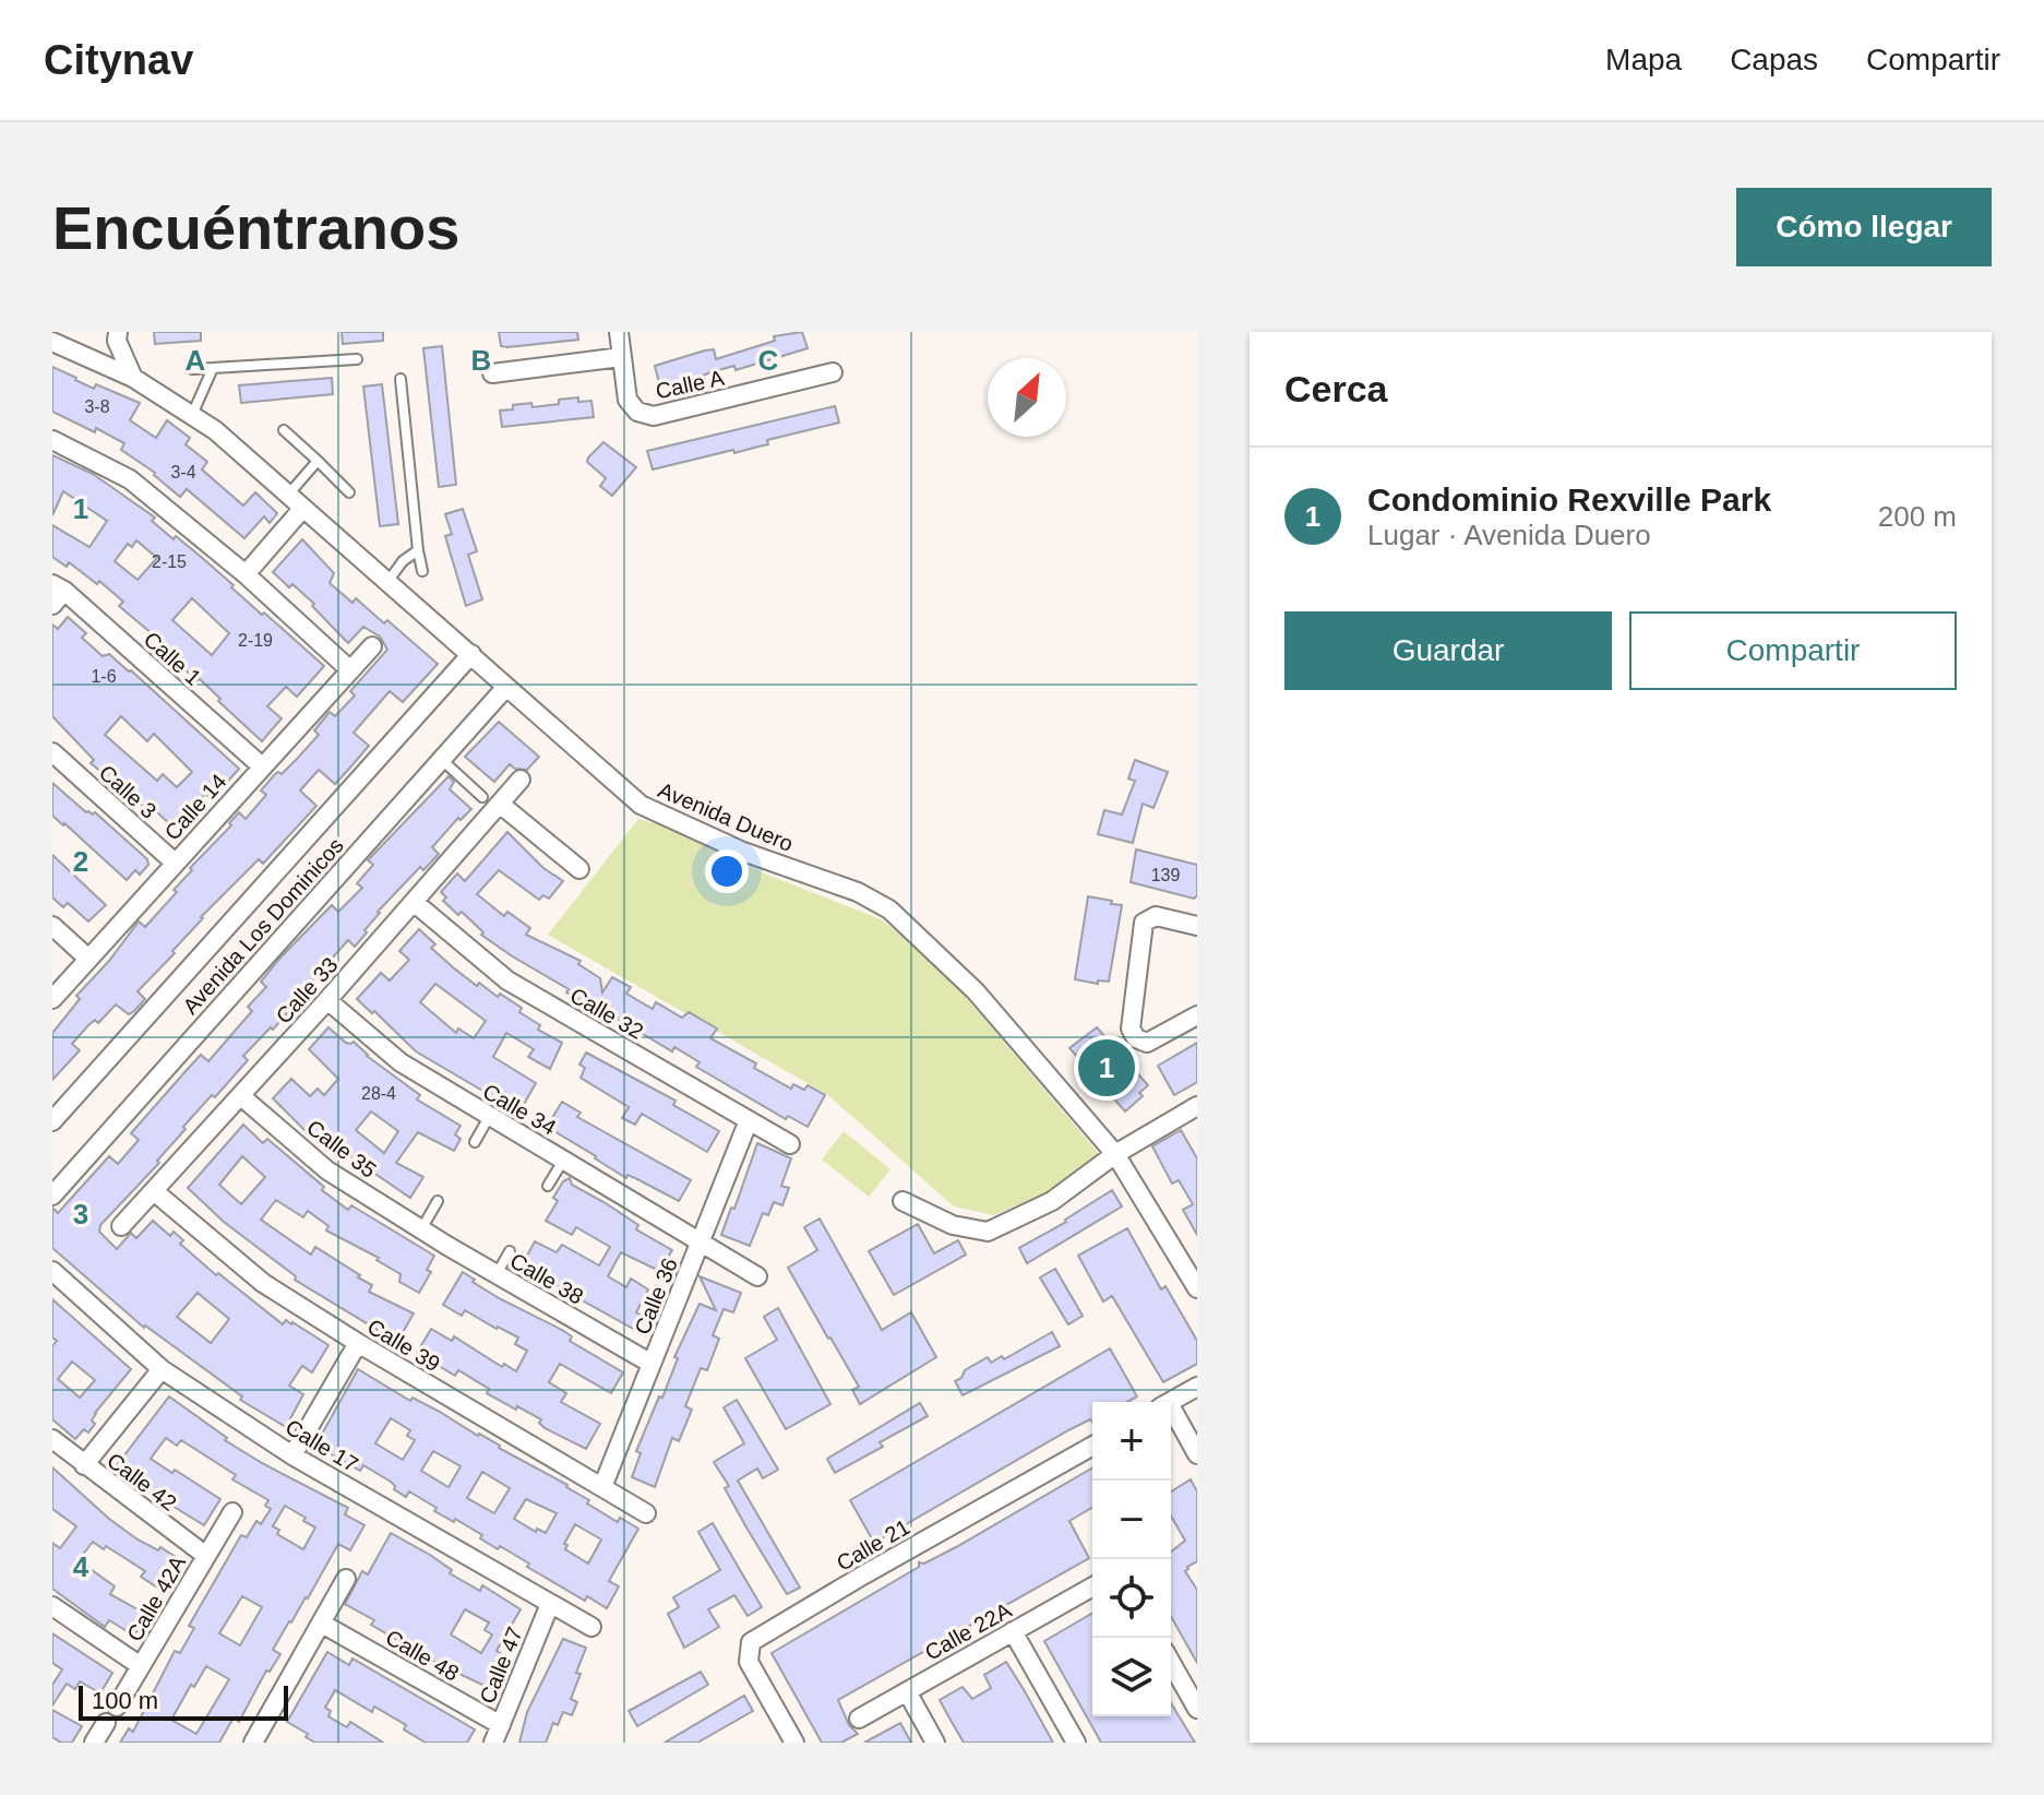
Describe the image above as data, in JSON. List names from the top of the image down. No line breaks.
{"streets":{"street":["Calle A","Calle 1","Calle 3","Calle 14","Avenida Duero","Avenida Los Dominicos","Calle 33","Calle 32","Calle 34","Calle 35","Calle 38","Calle 36","Calle 39","Calle 17","Calle 42","Calle 21","Calle 42A","Calle 22A","Calle 48","Calle 47"]},"crossings":[["Calle 1","Calle 14"],["Calle 3","Calle 14"],["Avenida Duero","Avenida Los Dominicos"],["Calle 33","Calle 32"],["Calle 33","Calle 34"],["Calle 33","Calle 35"],["Calle 33","Calle 39"],["Calle 32","Calle 36"],["Calle 34","Calle 36"],["Calle 35","Calle 38"],["Calle 38","Calle 36"],["Calle 36","Calle 39"],["Calle 17","Calle 47"],["Calle 42","Calle 42A"],["Calle 48","Calle 47"]],"house_numbers":["3-8","3-4","2-15","2-19","1-6","139","28-4"],"scale_bar":"100 m","north":"top right","page":{"header":"Citynav","nav":["Mapa","Capas","Compartir"],"buttons":["Cómo llegar",["Guardar","Compartir"]],"title":"Encuéntranos","heading":"Cerca","list":[{"mark":"1","name":"Condominio Rexville Park","note":"Lugar · Avenida Duero","value":"200 m"}],"pins":"1","map_buttons":["+","−"],"scale":"100 m"},"grid":{"columns":["A","B","C"],"rows":["1","2","3","4"]}}
